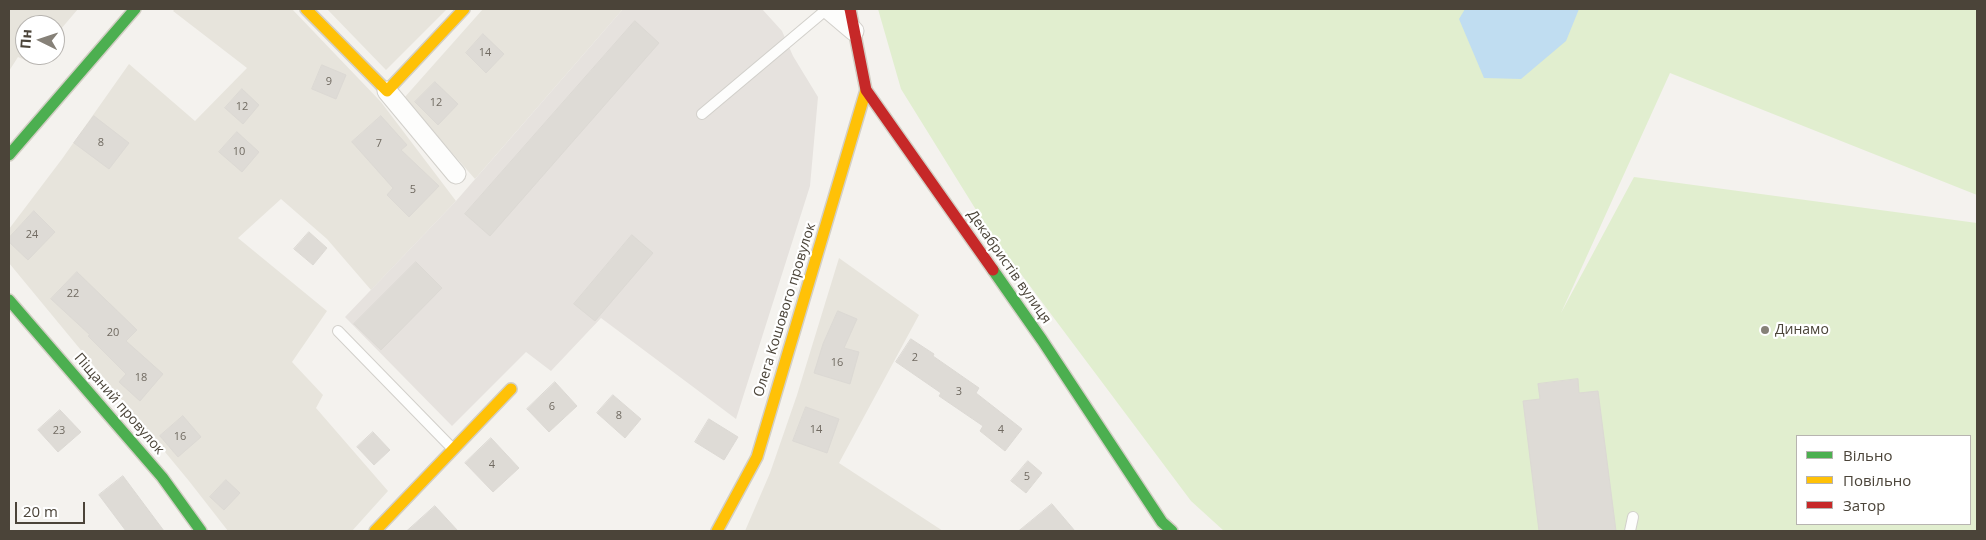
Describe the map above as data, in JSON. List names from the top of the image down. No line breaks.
{"streets":{"street":["Декабристів вулиця","Олега Кошового провулок","Піщаний провулок"]},"crossings":[["Декабристів вулиця","Олега Кошового провулок"]],"places":["Динамо"],"house_numbers":["14","9","12","12","8","7","10","5","24","22","20","2","16","18","3","6","8","14","4","23","16","4","5"],"legend":["Вільно","Повільно","Затор"],"scale_bar":"20 m","north":"left"}
